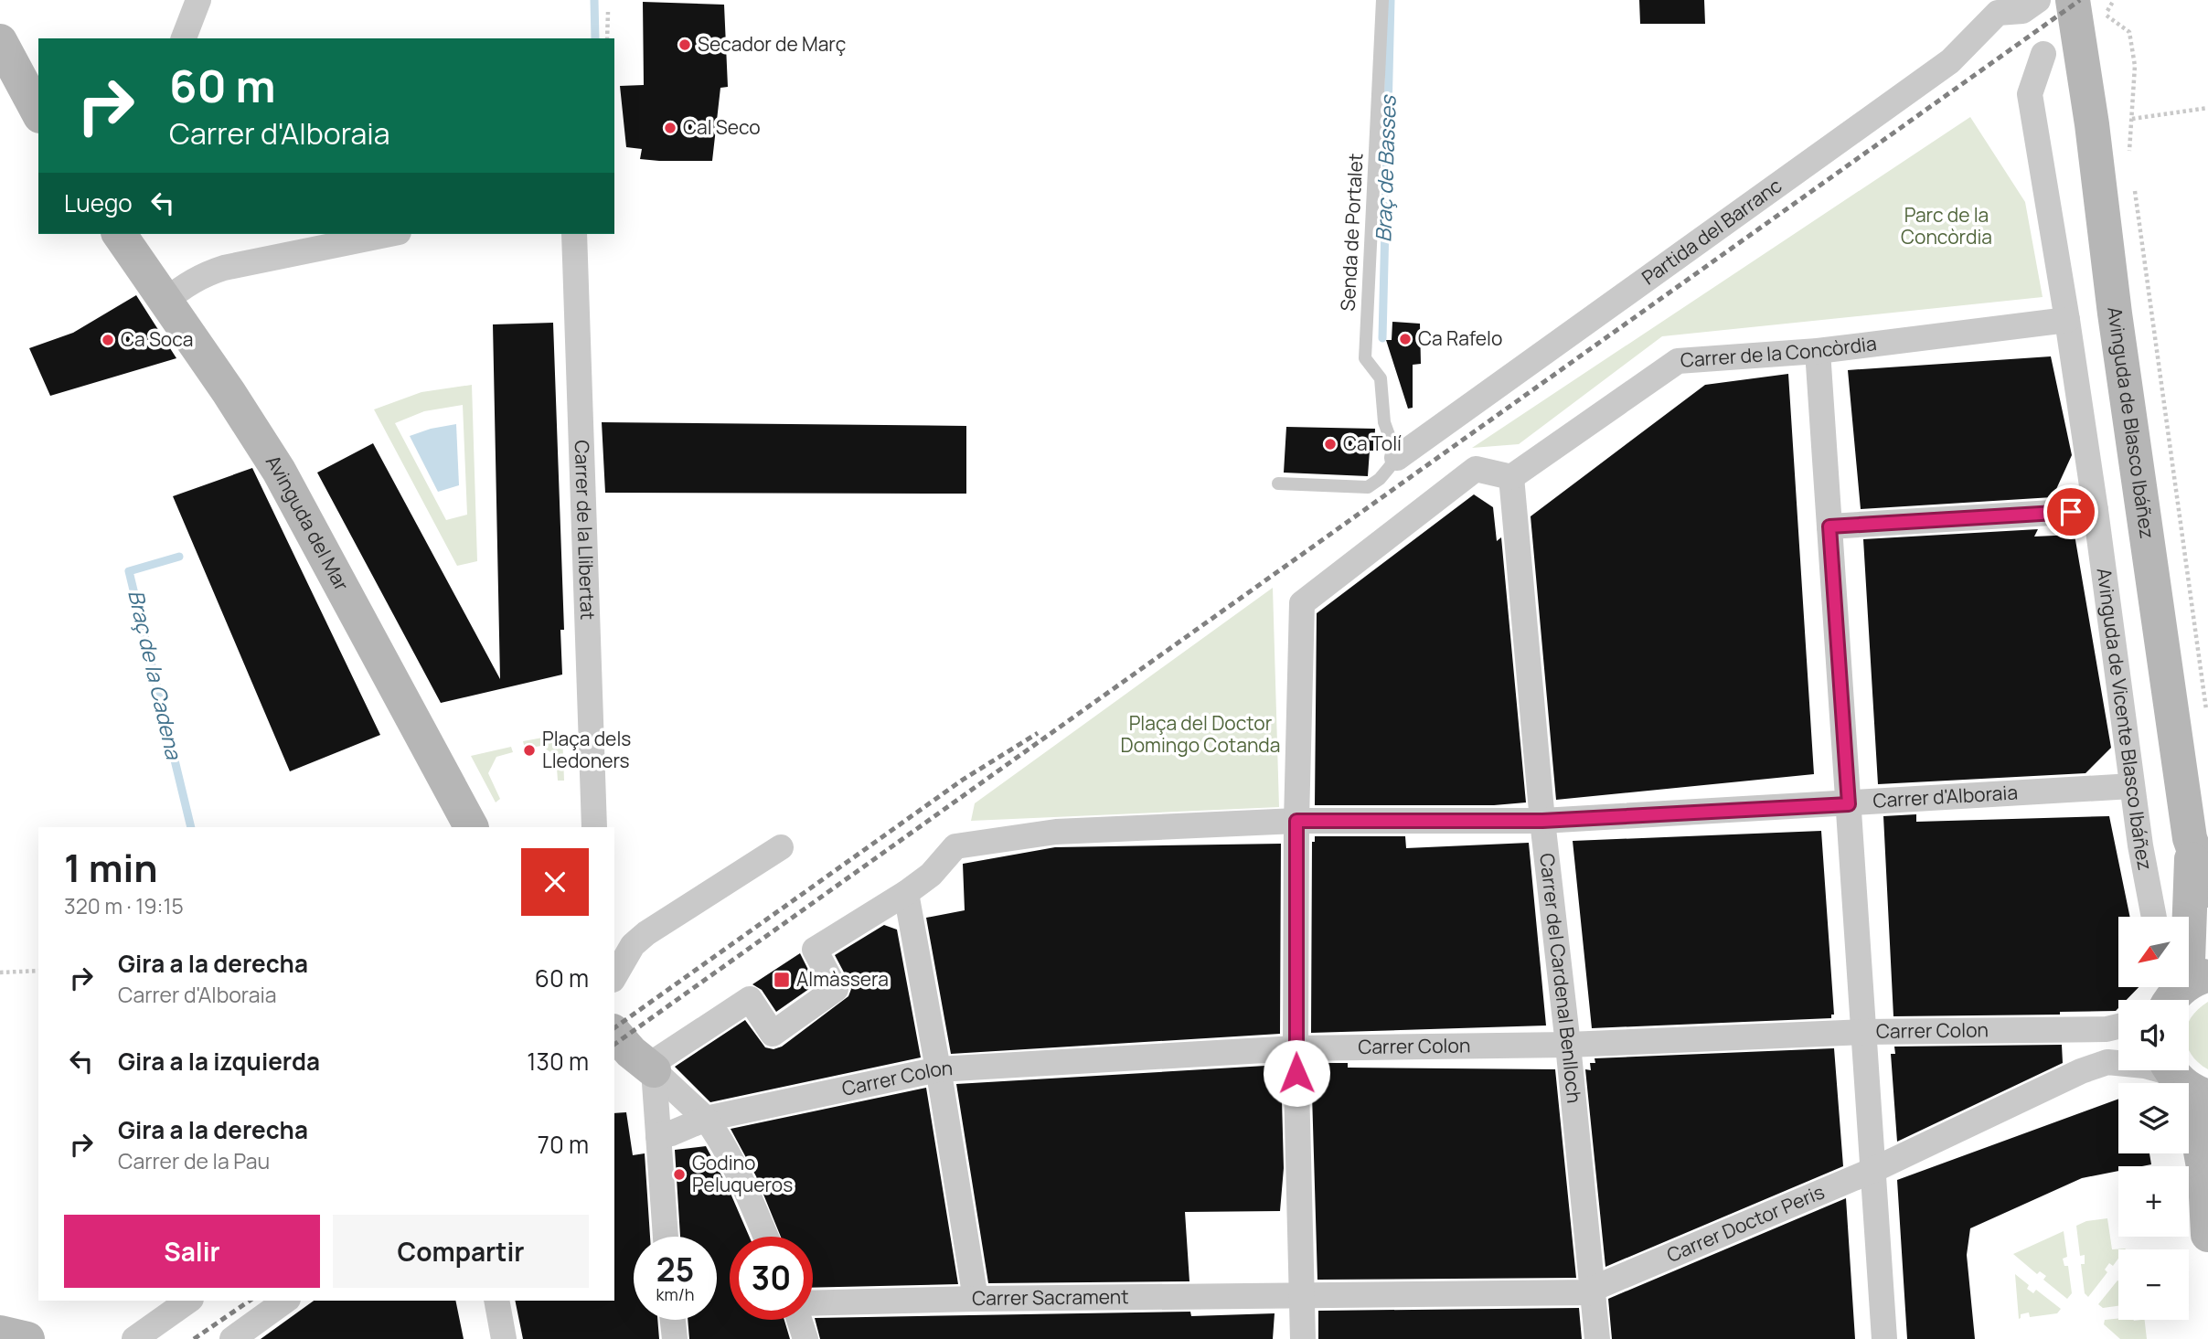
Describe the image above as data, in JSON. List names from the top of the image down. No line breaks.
{"streets":{"main road":["Avinguda de Blasco Ibáñez","Avinguda del Mar"],"street":["Partida del Barranc","Carrer de la Concòrdia","Carrer de la Llibertat","Avinguda de Vicente Blasco Ibáñez","Carrer d'Alboraia","Carrer del Cardenal Benlloch","Carrer Colon","Carrer Doctor Peris","Carrer Sacrament"],"lane":["Senda de Portalet"]},"crossings":[["Senda de Portalet","Partida del Barranc"],["Carrer de la Concòrdia","Avinguda de Vicente Blasco Ibáñez"],["Carrer de la Concòrdia","Carrer del Cardenal Benlloch"],["Avinguda de Vicente Blasco Ibáñez","Carrer d'Alboraia"],["Carrer d'Alboraia","Carrer del Cardenal Benlloch"],["Carrer del Cardenal Benlloch","Carrer Colon"],["Carrer del Cardenal Benlloch","Carrer Doctor Peris"],["Carrer Doctor Peris","Carrer Sacrament"]],"water":["Braç de Basses","Braç de la Cadena"],"parks":["Parc de la Concòrdia","Plaça del Doctor Domingo Cotanda"],"places":{"other":["Secador de Març","Cal Seco","Ca Rafelo","Ca Soca","Ca Tolí","Plaça dels Lledoners","Godino Peluqueros"],"transit":["Almàssera"]},"north":"bottom left","page":{"turn":["60 m","Carrer d'Alboraia"],"then":"Luego","heading":["1 min","320 m · 19:15"],"map_buttons":["+","−"],"list":[{"name":"Gira a la derecha","note":"Carrer d'Alboraia","value":"60 m"},{"name":"Gira a la izquierda","value":"130 m"},{"name":"Gira a la derecha","note":"Carrer de la Pau","value":"70 m"}],"buttons":["Salir","Compartir"],"speed":"25 km/h","limit":"30"}}
